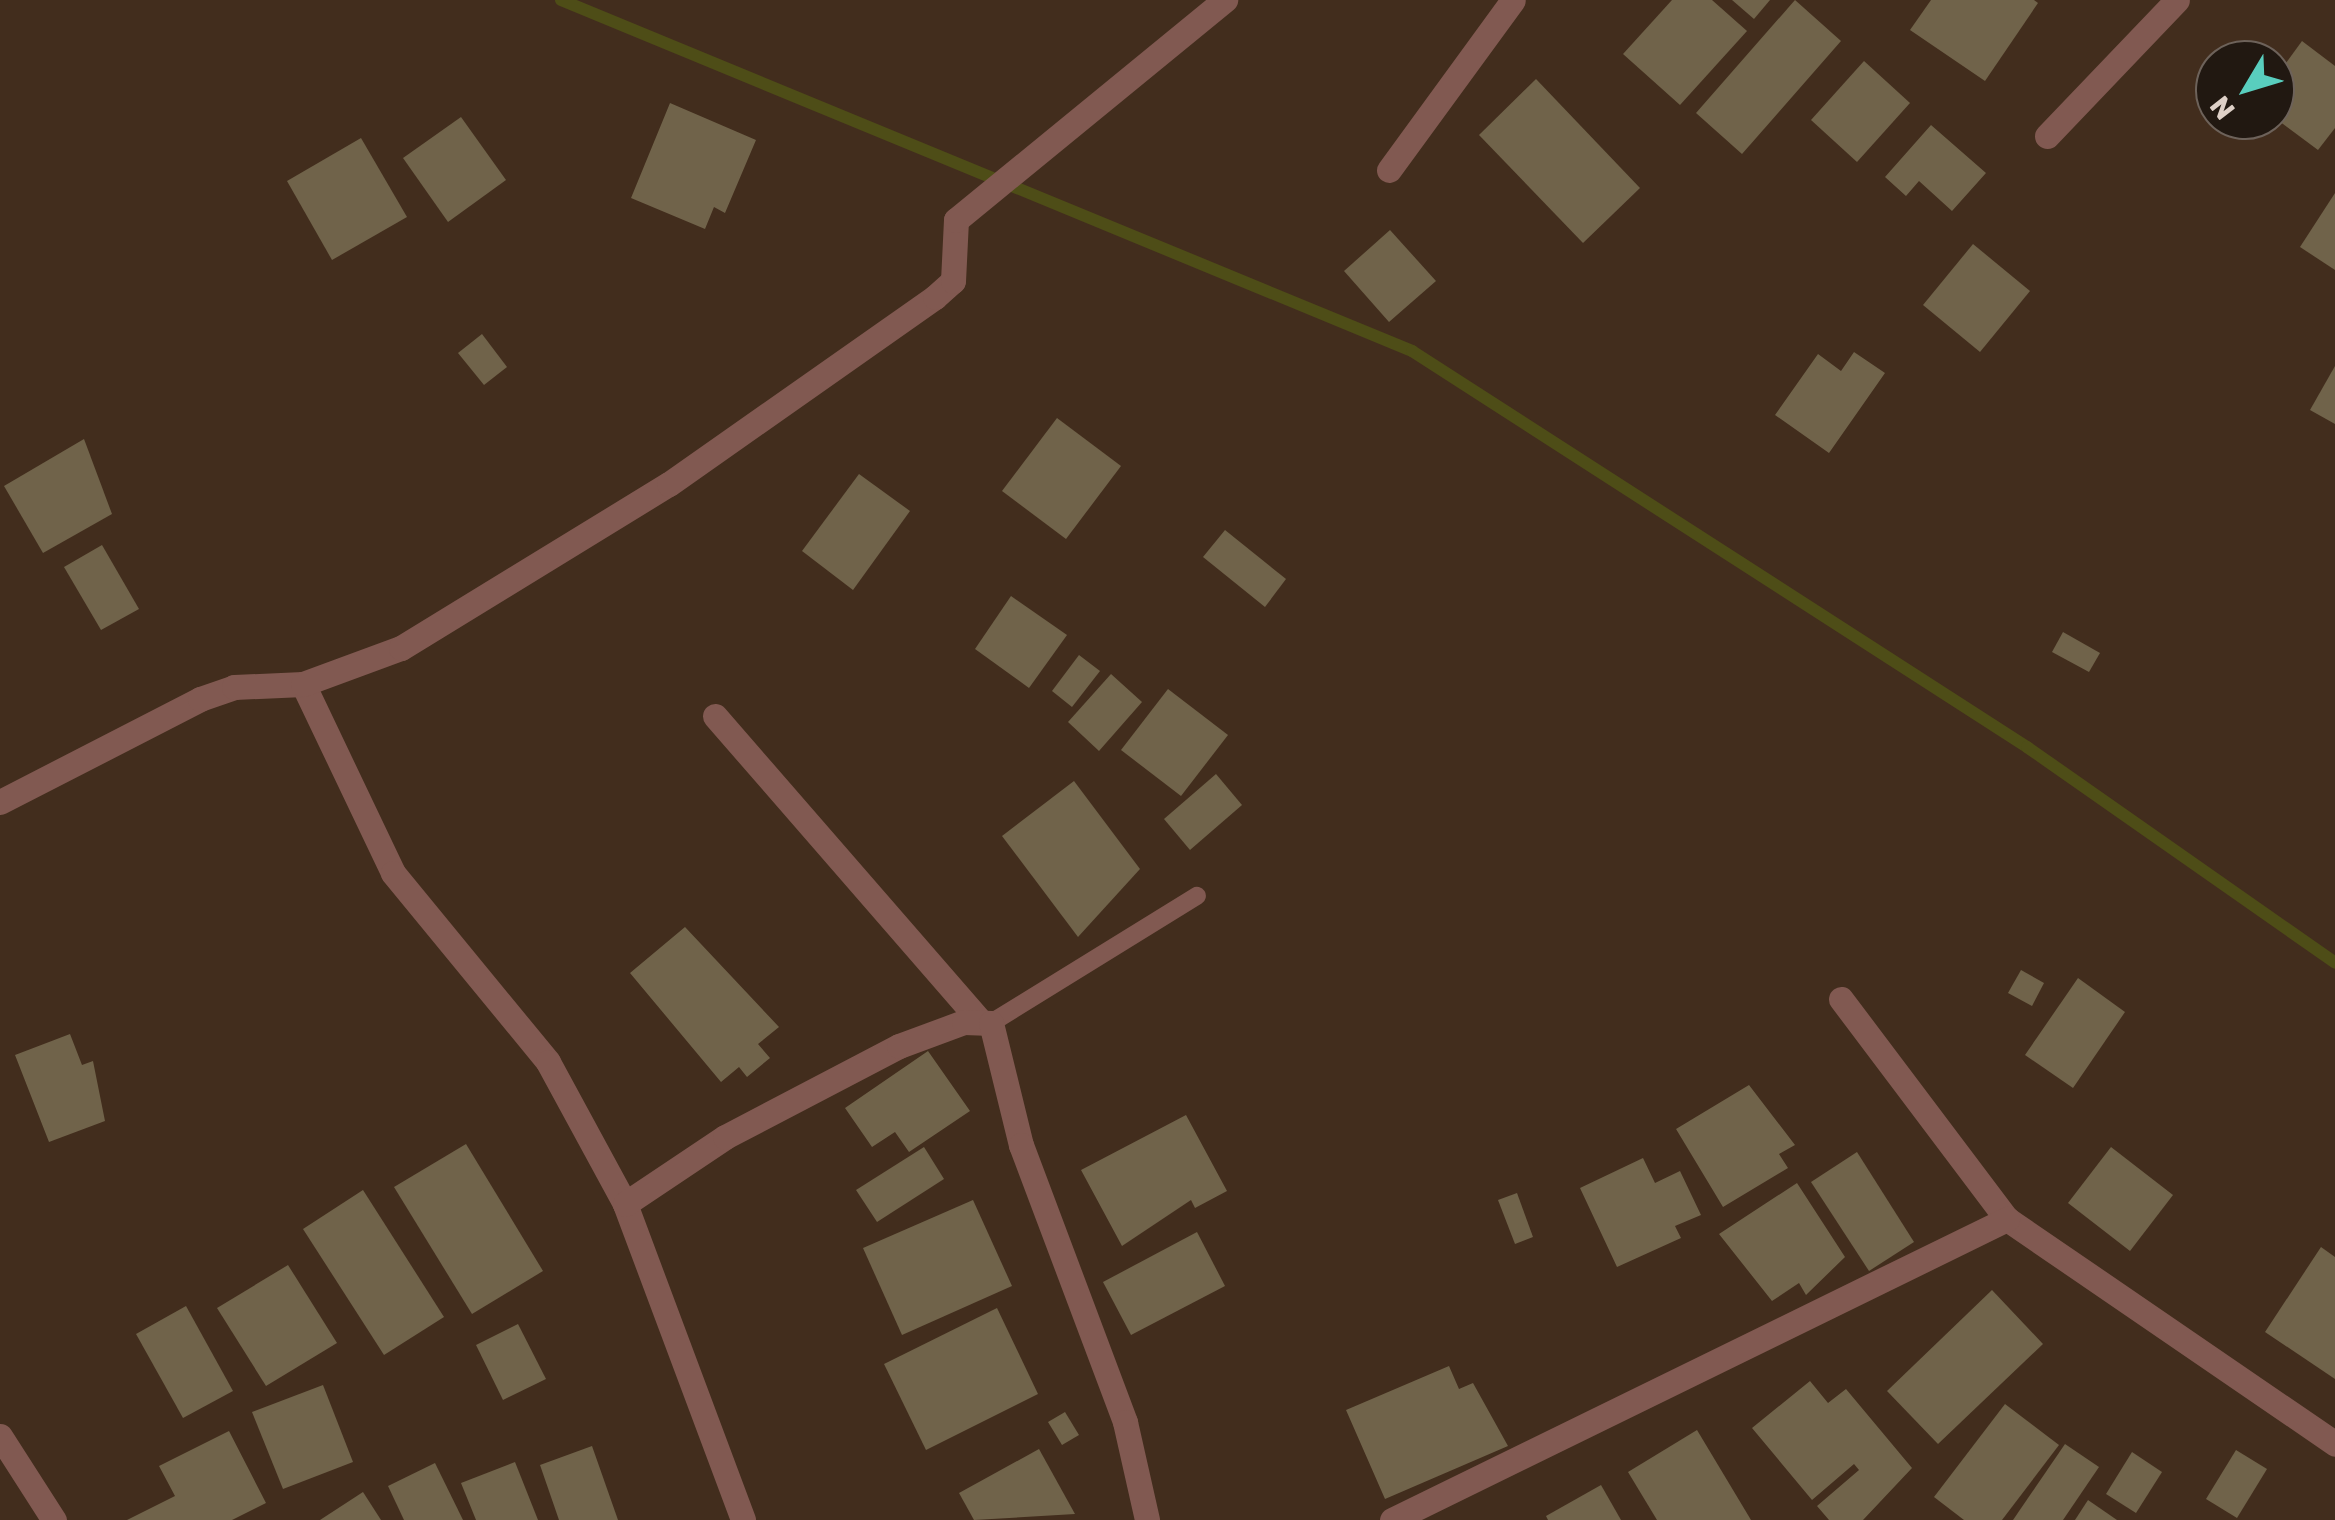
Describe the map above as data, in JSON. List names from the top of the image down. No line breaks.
{"north":"bottom left"}
